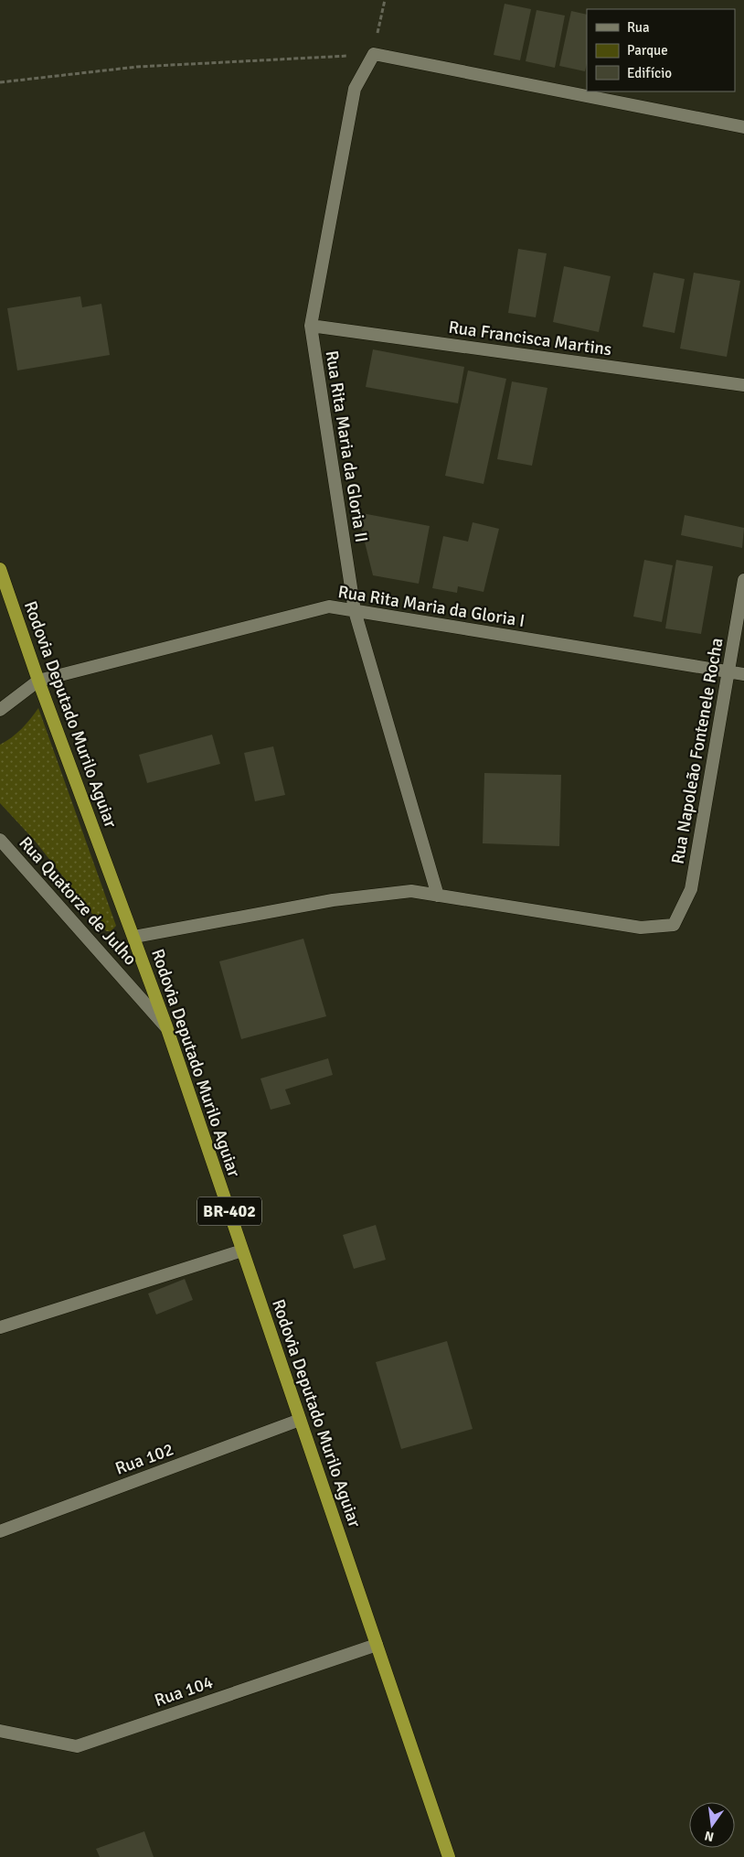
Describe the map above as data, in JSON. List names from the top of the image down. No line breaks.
{"streets":{"highway":["Rodovia Deputado Murilo Aguiar","BR-402"],"street":["Rua Francisca Martins","Rua Rita Maria da Gloria II","Rua Rita Maria da Gloria I","Rua Napoleão Fontenele Rocha","Rua Quatorze de Julho","Rua 102","Rua 104"]},"crossings":[["Rua Francisca Martins","Rua Rita Maria da Gloria II"],["Rua Rita Maria da Gloria II","Rua Rita Maria da Gloria I"],["Rua Rita Maria da Gloria II","Rua Napoleão Fontenele Rocha"],["Rua Rita Maria da Gloria I","Rodovia Deputado Murilo Aguiar"],["Rua Rita Maria da Gloria I","Rua Napoleão Fontenele Rocha"],["Rodovia Deputado Murilo Aguiar","Rua Quatorze de Julho"],["Rodovia Deputado Murilo Aguiar","Rua 102"],["Rodovia Deputado Murilo Aguiar","Rua 104"]],"legend":["Rua","Parque","Edifício"],"north":"bottom"}
